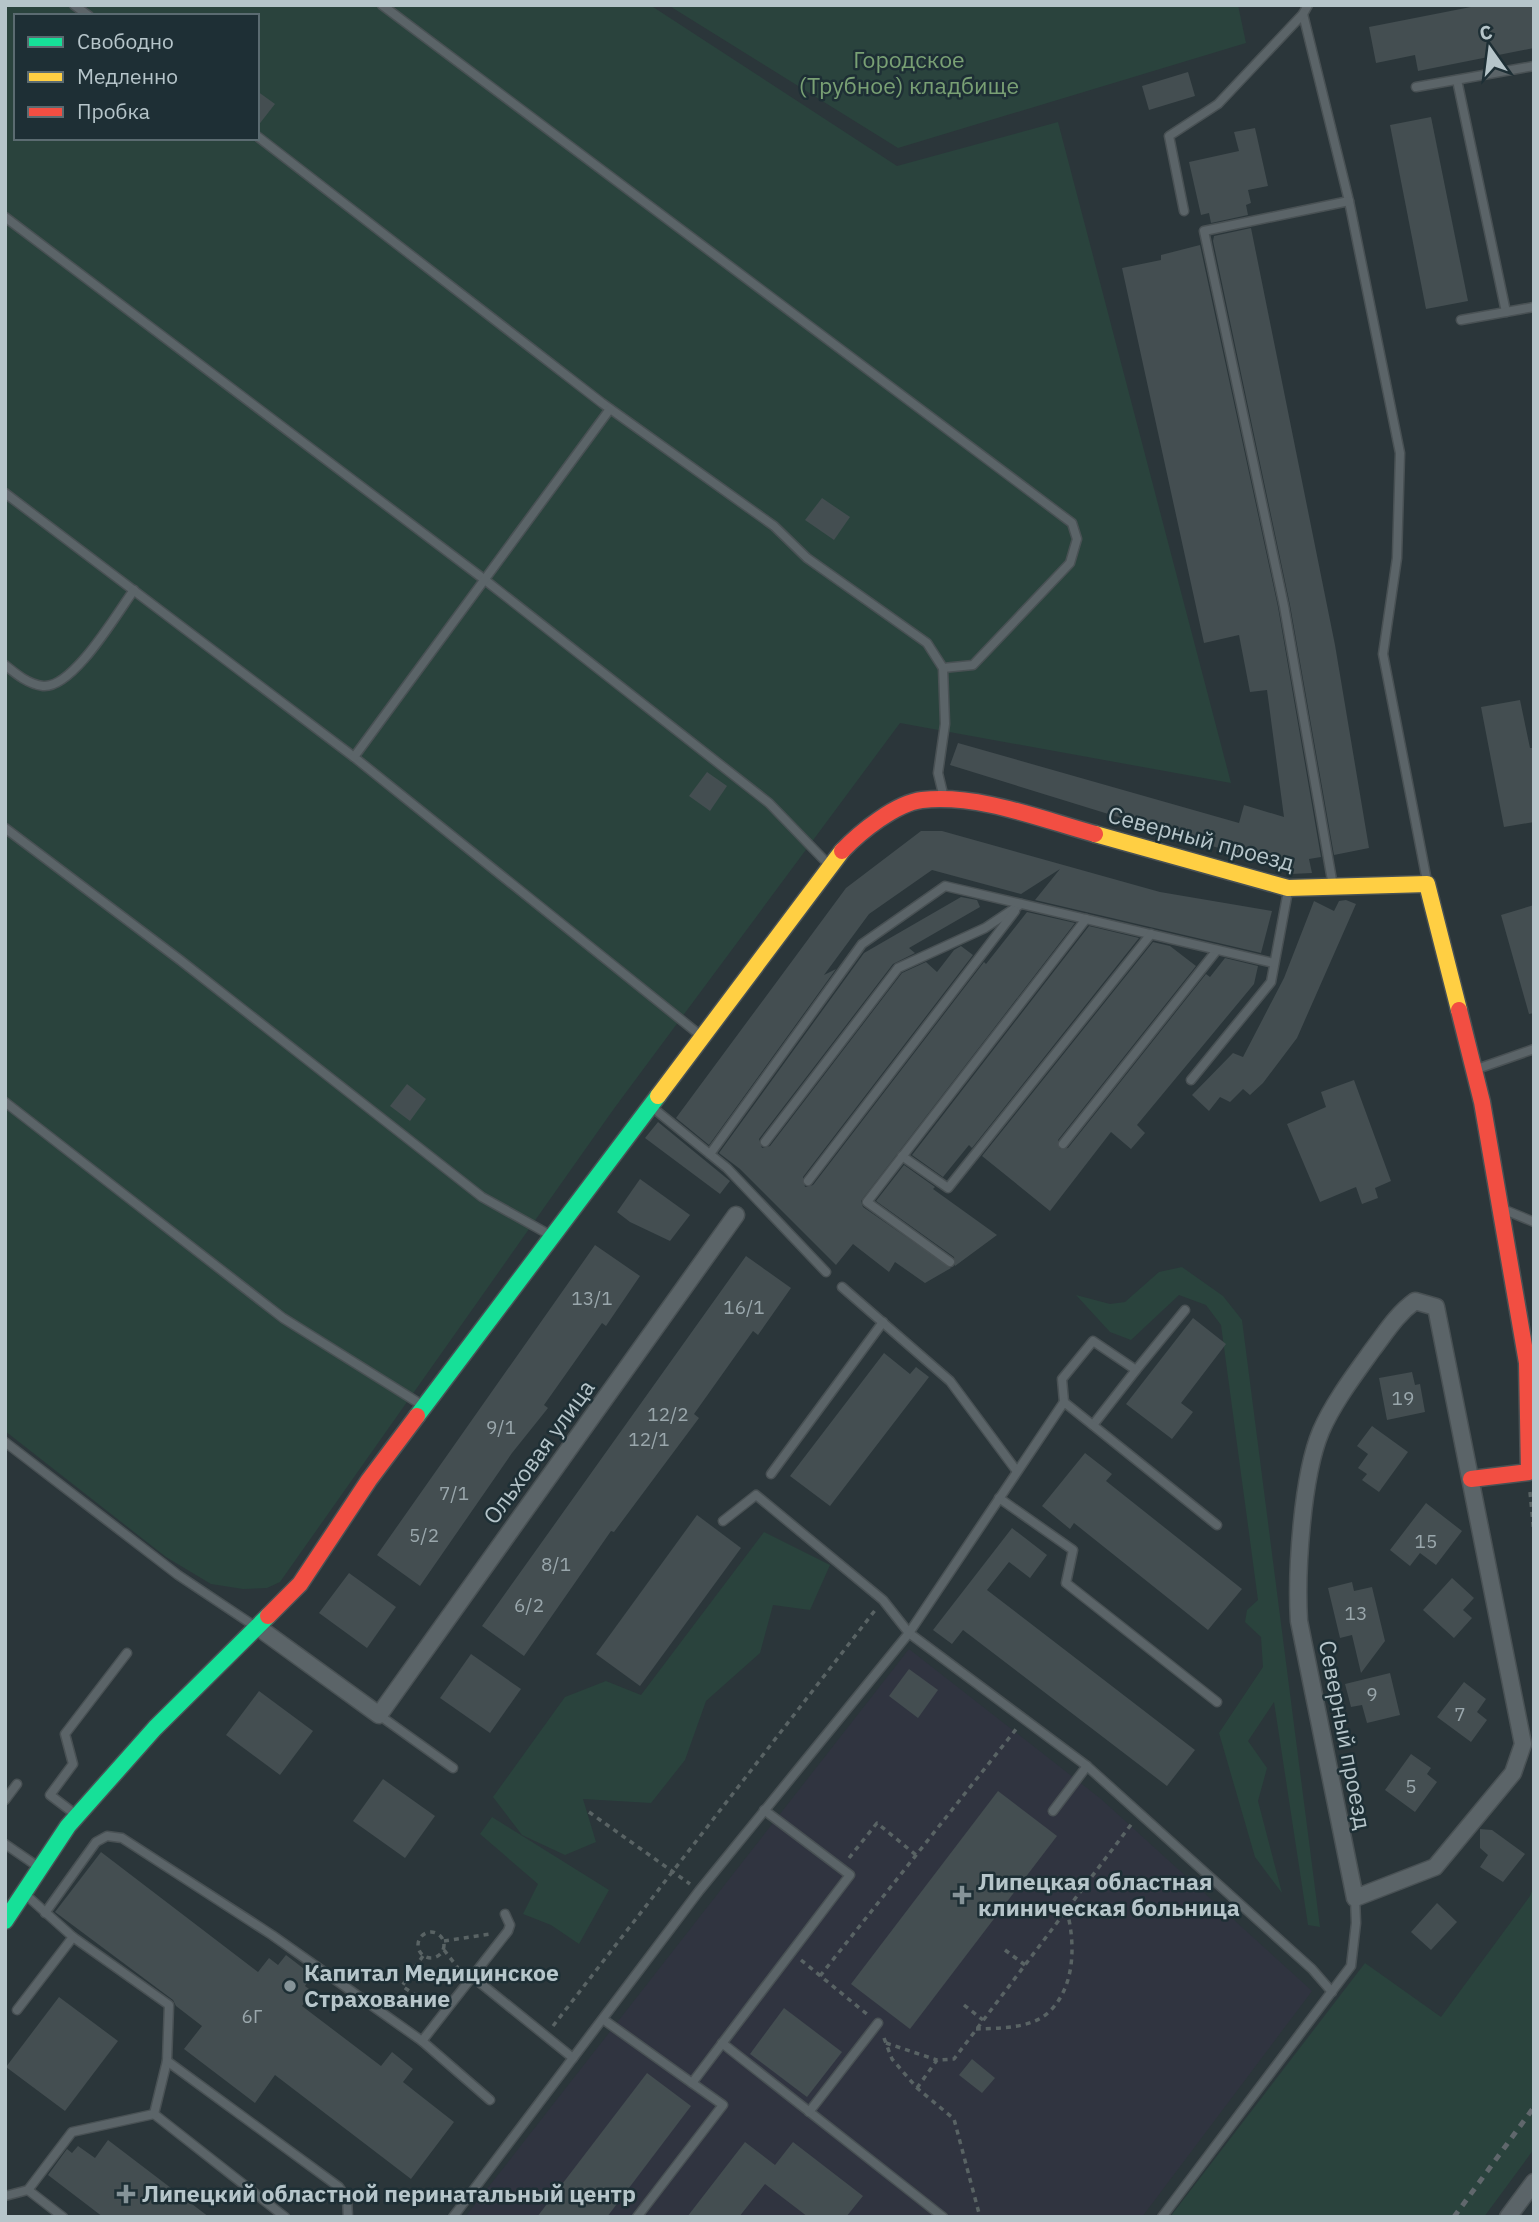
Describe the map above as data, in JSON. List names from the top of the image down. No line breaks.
{"streets":{"street":["Северный проезд","Ольховая улица"]},"parks":["Городское (Трубное) кладбище"],"places":{"health":["Липецкая областная клиническая больница","Липецкий областной перинатальный центр"],"other":["Капитал Медицинское Страхование"]},"house_numbers":["13/1","16/1","19","12/2","9/1","12/1","7/1","5/2","15","8/1","6/2","13","9","7","5","6Г"],"legend":["Свободно","Медленно","Пробка"],"north":"top"}
